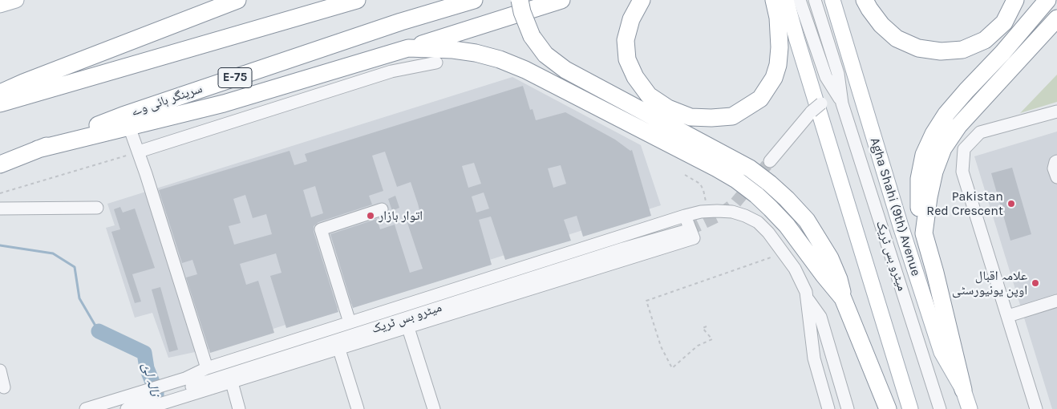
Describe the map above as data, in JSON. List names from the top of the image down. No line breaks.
{"streets":{"highway":["E-75","سرینگر ہائی وے"],"main road":["Agha Shahi (9th) Avenue"],"street":["میٹرو بس ٹریک"]},"water":["نالہ لئ"],"places":["Pakistan Red Crescent","اتوار بازار","علامہ اقبال اوپن یونیورسٹی"]}
